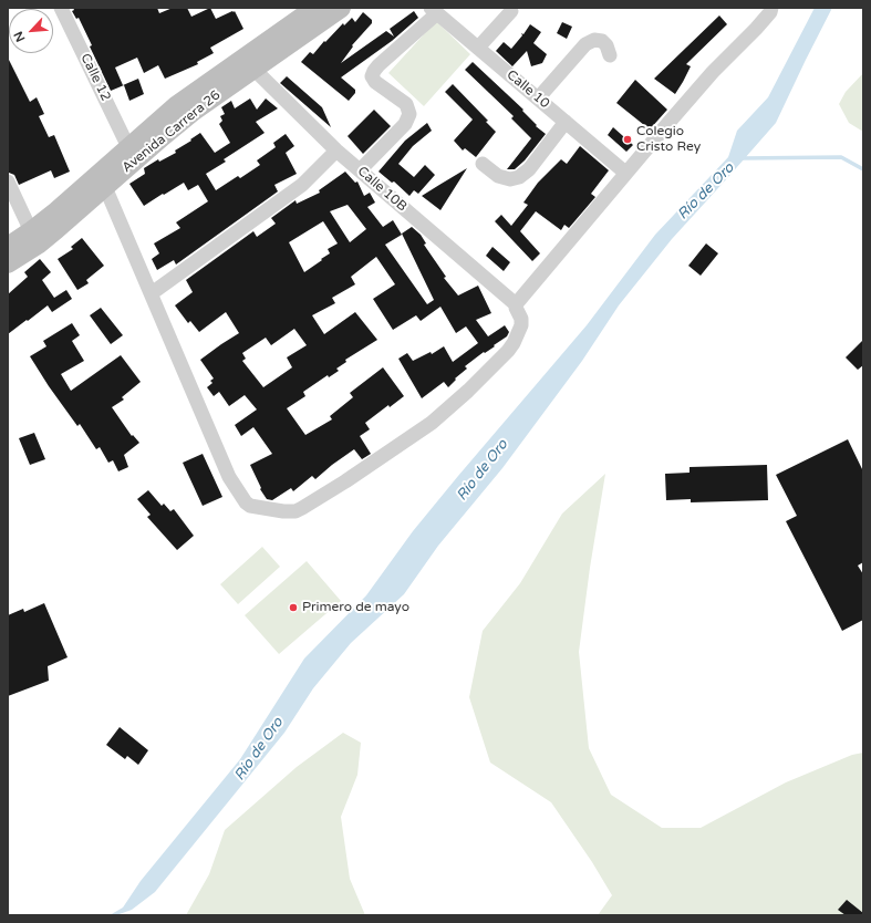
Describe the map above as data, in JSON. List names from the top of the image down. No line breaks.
{"streets":{"main road":["Avenida Carrera 26"],"street":["Calle 12","Calle 10","Calle 10B"]},"crossings":[["Calle 12","Avenida Carrera 26"],["Avenida Carrera 26","Calle 10B"]],"water":["Río de Oro"],"places":["Colegio Cristo Rey","Primero de mayo"],"north":"bottom left"}
